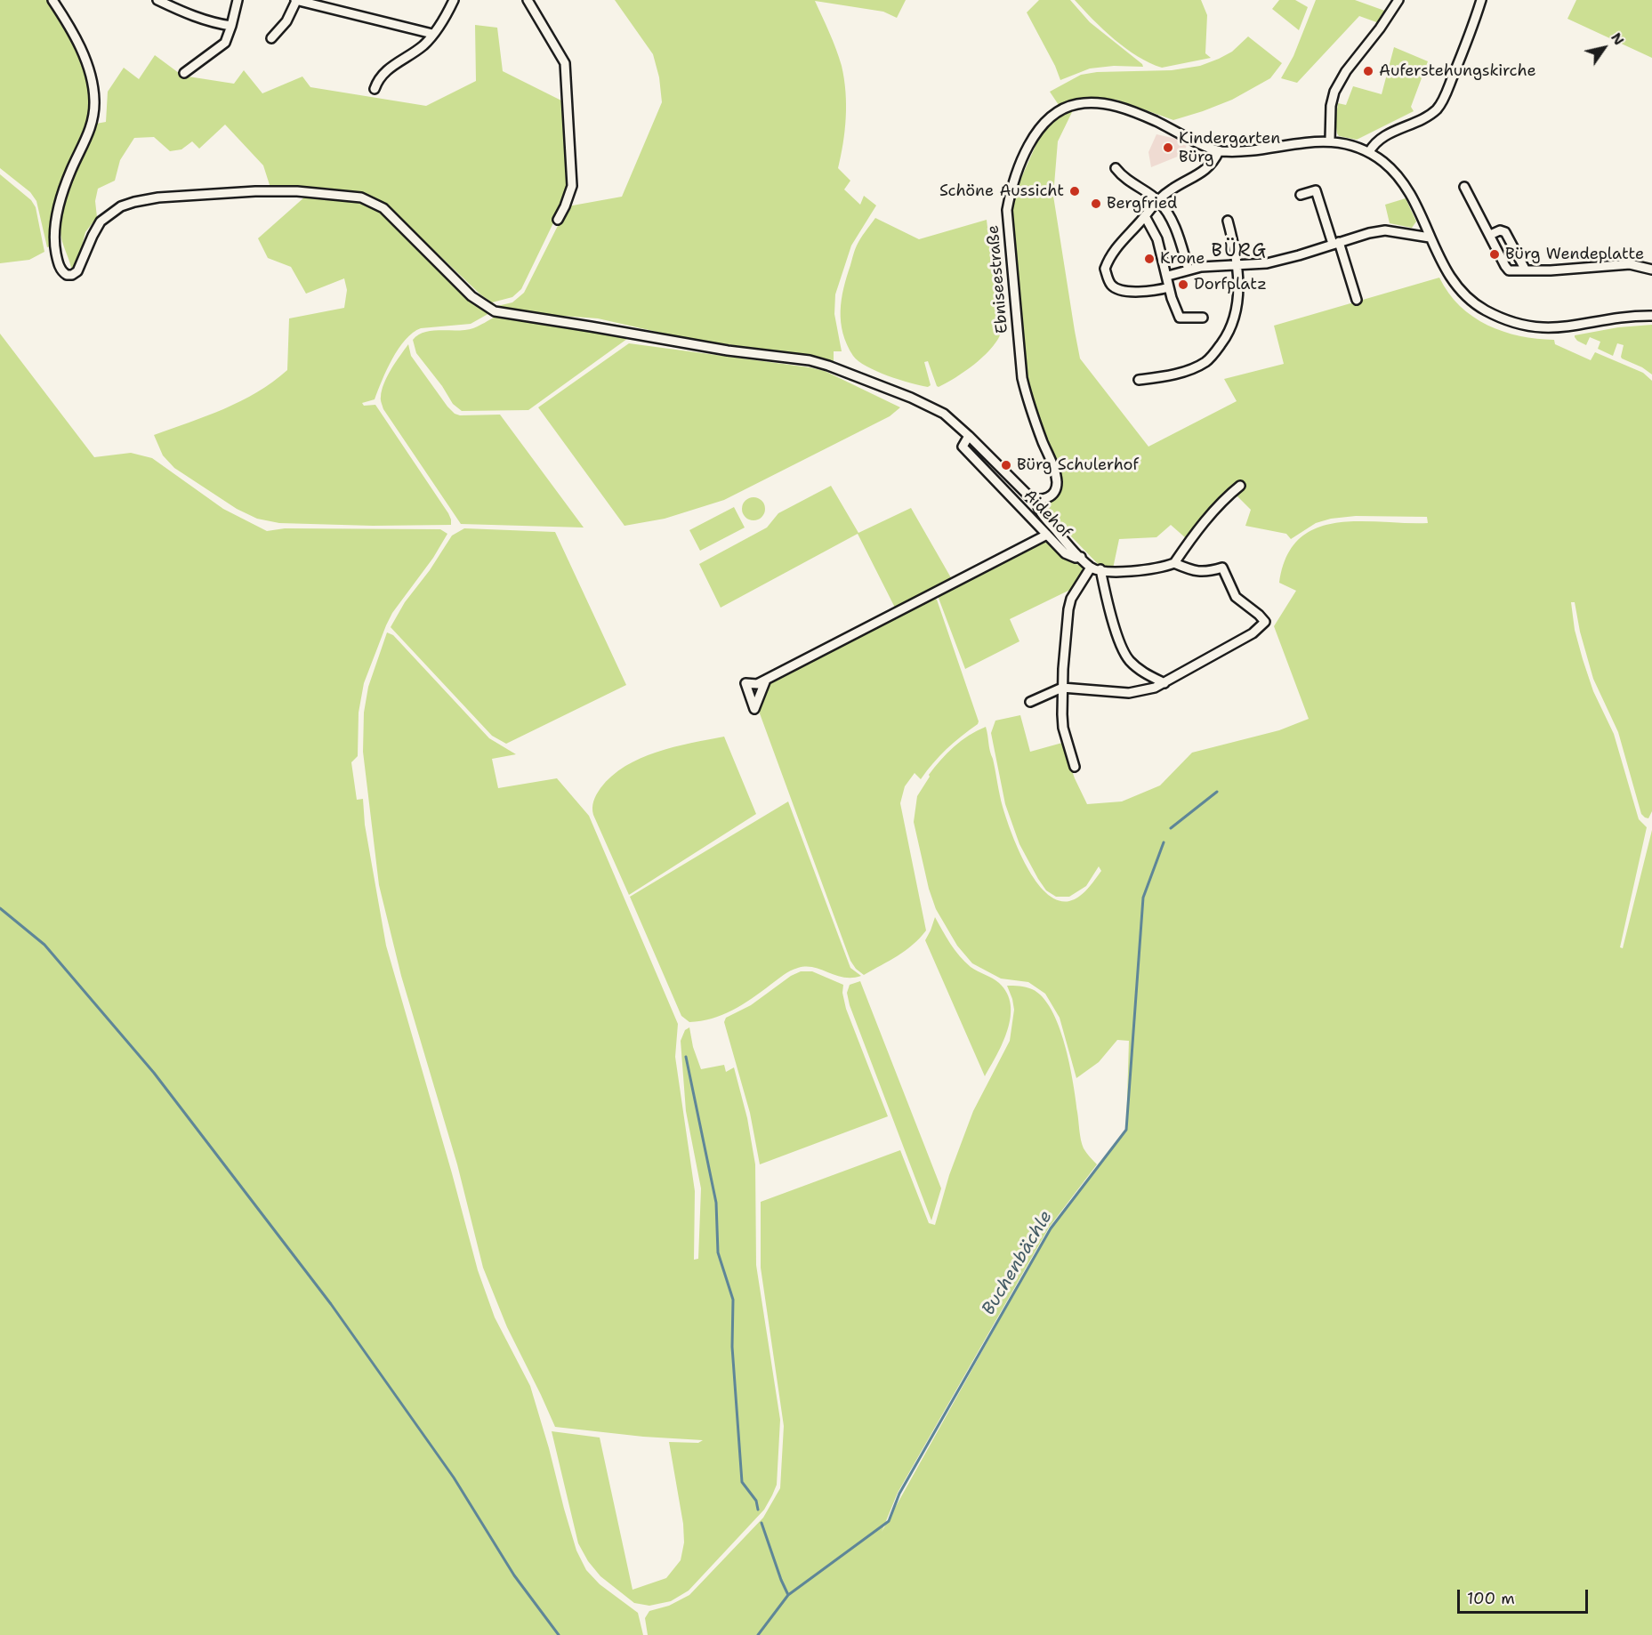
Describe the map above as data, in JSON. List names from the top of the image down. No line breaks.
{"streets":{"street":["Ebniseestraße","Aidehof"]},"districts":["BÜRG"],"water":["Buchenbächle"],"places":["Auferstehungskirche","Kindergarten Bürg","Schöne Aussicht","Bergfried","Bürg Wendeplatte","Krone","Dorfplatz","Bürg Schulerhof"],"scale_bar":"100 m","north":"top right"}
